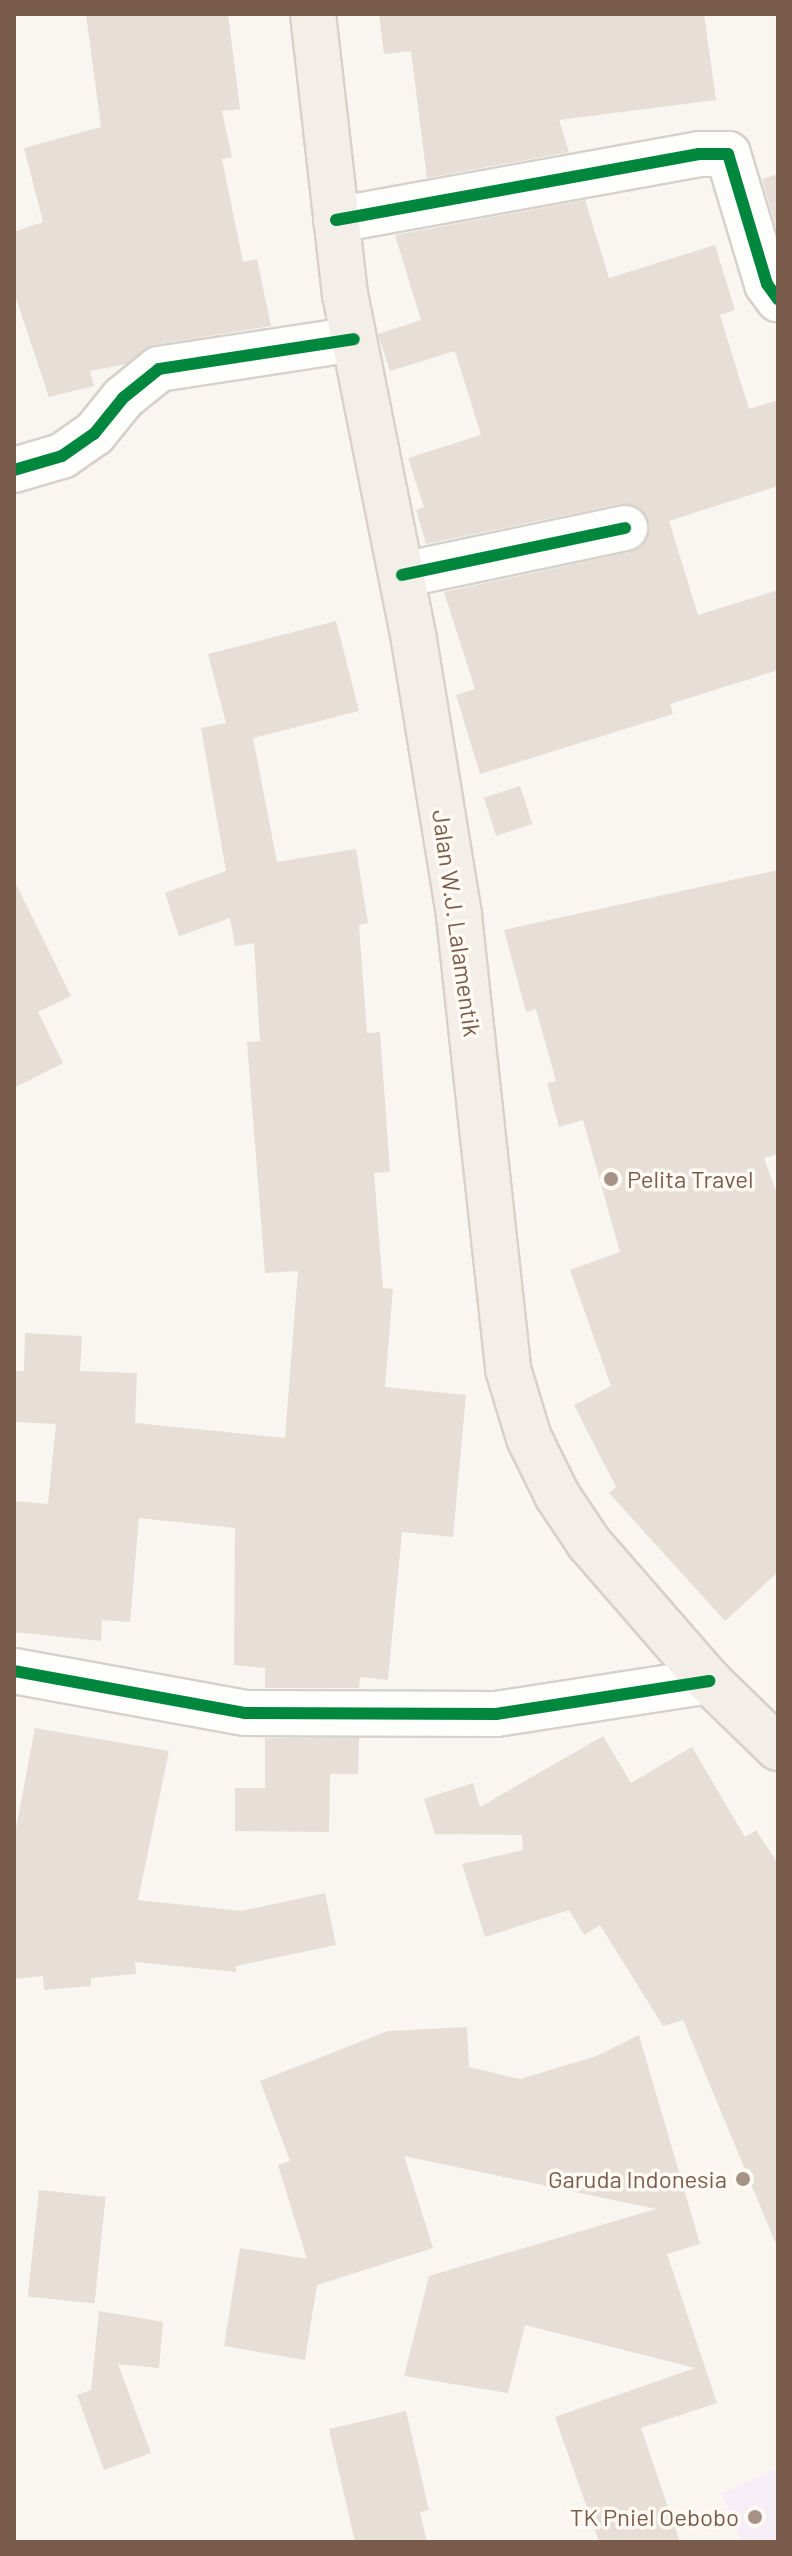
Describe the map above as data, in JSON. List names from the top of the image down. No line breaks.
{"streets":{"main road":["Jalan W.J. Lalamentik"]},"places":["Pelita Travel","Garuda Indonesia","TK Pniel Oebobo"]}
